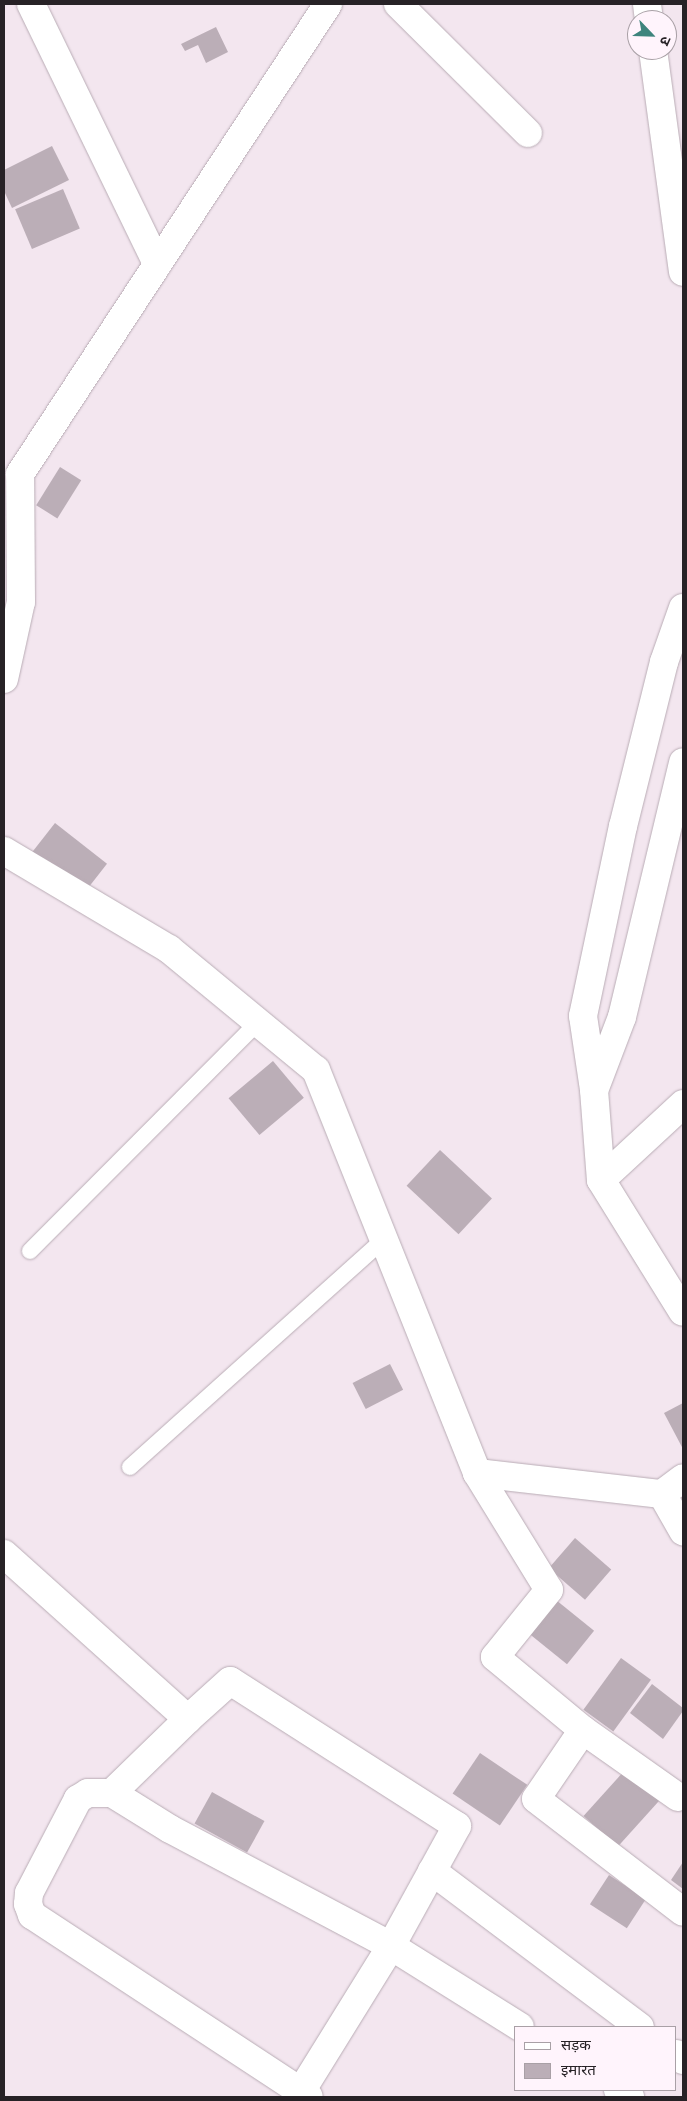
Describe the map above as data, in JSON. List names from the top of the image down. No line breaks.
{"legend":["सड़क","इमारत"],"north":"bottom right"}
